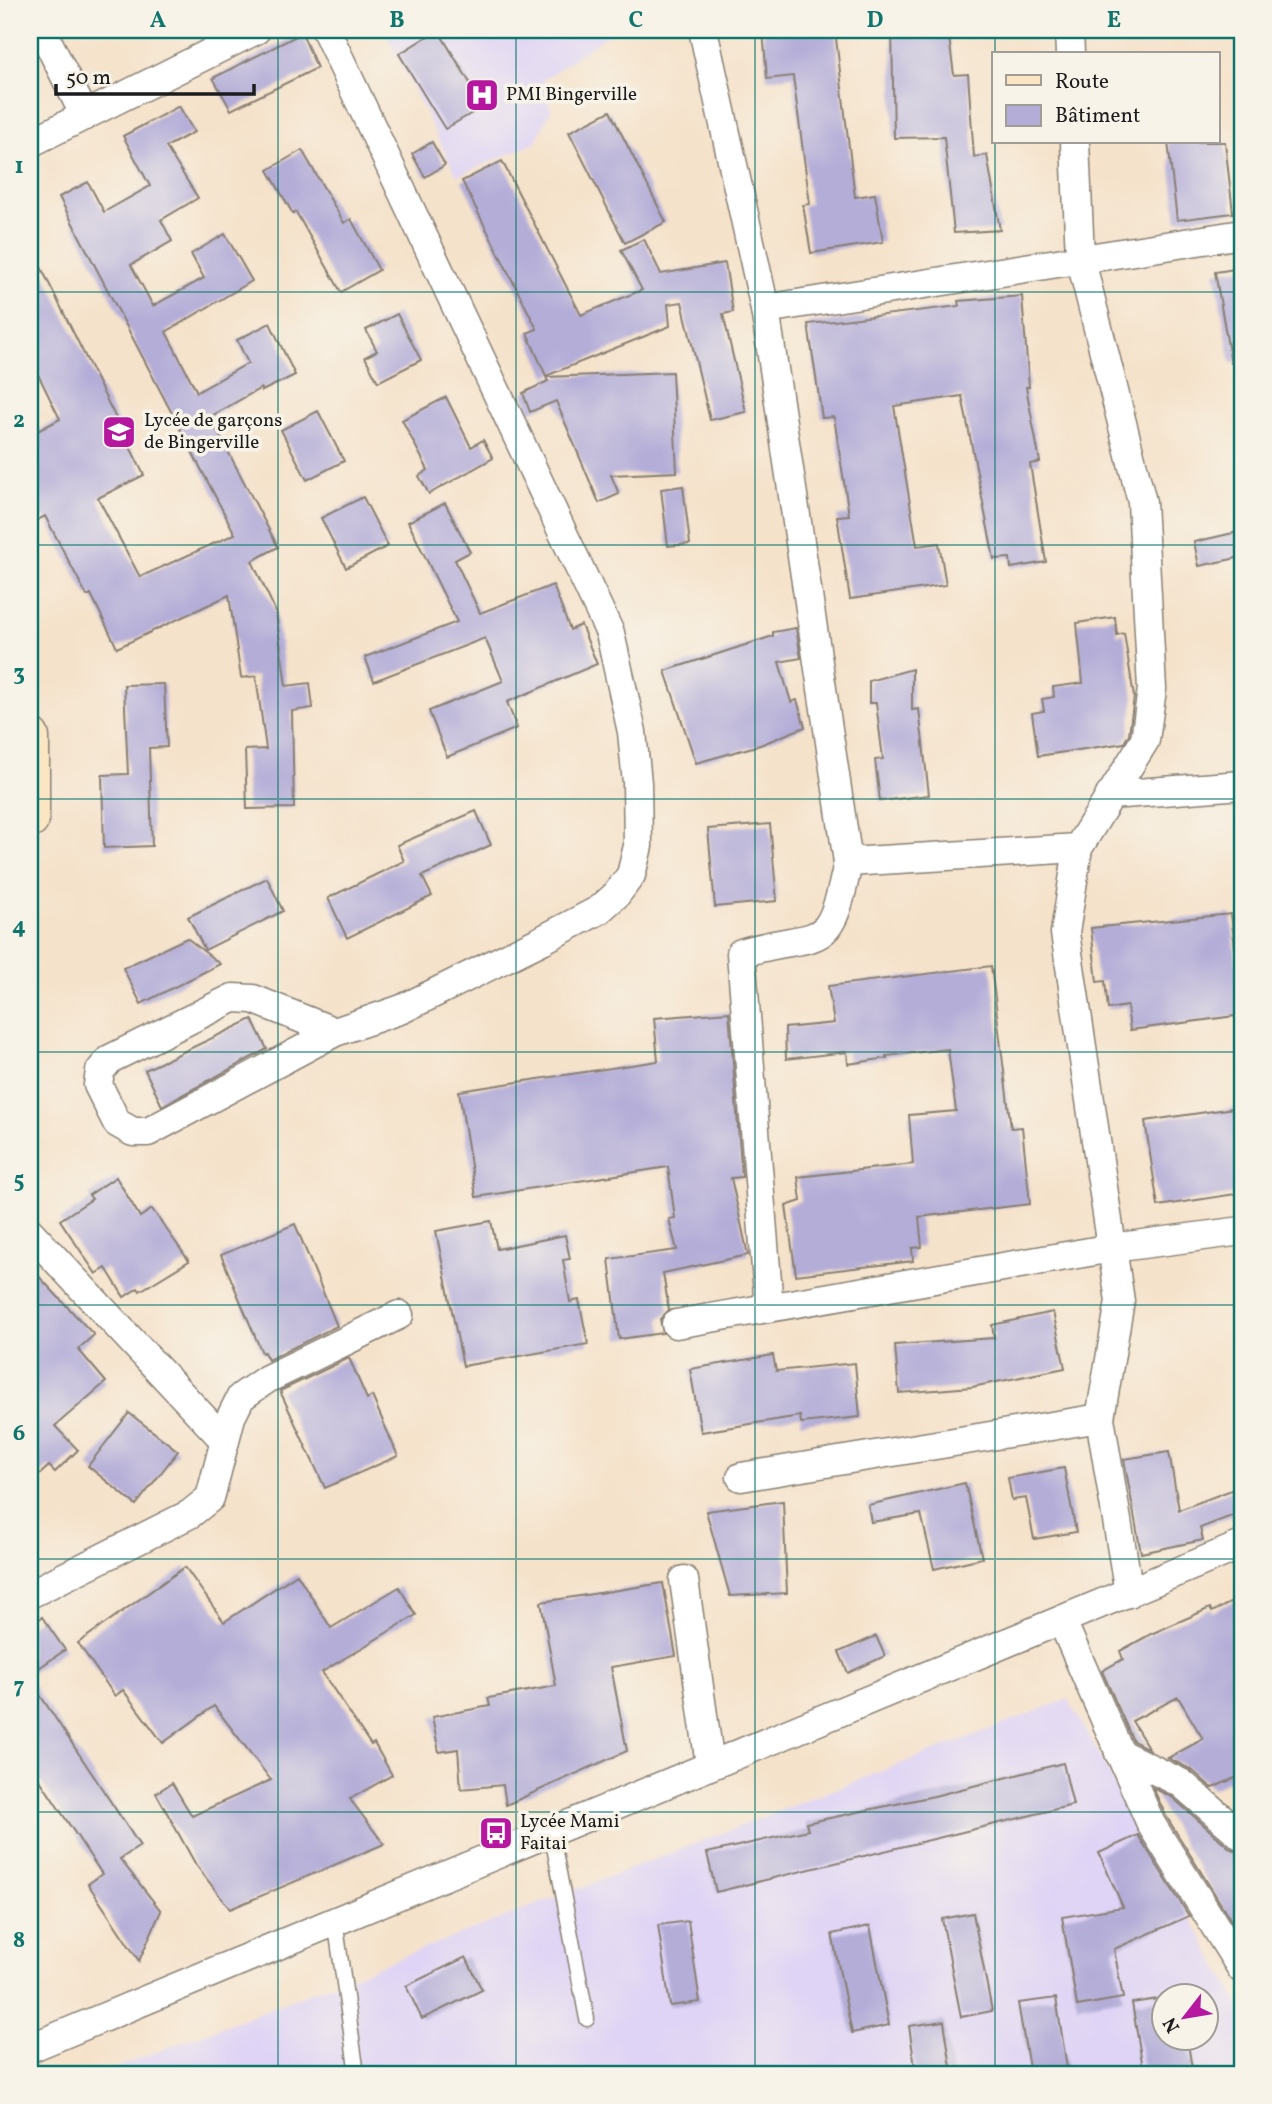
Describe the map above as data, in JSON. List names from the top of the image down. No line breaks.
{"places":{"hospital":["PMI Bingerville"],"school or university":["Lycée de garçons de Bingerville"],"bus stop":["Lycée Mami Faitai"]},"legend":["Route","Bâtiment"],"scale_bar":"50 m","north":"bottom left","grid":{"columns":["A","B","C","D","E"],"rows":["1","2","3","4","5","6","7","8"]}}
